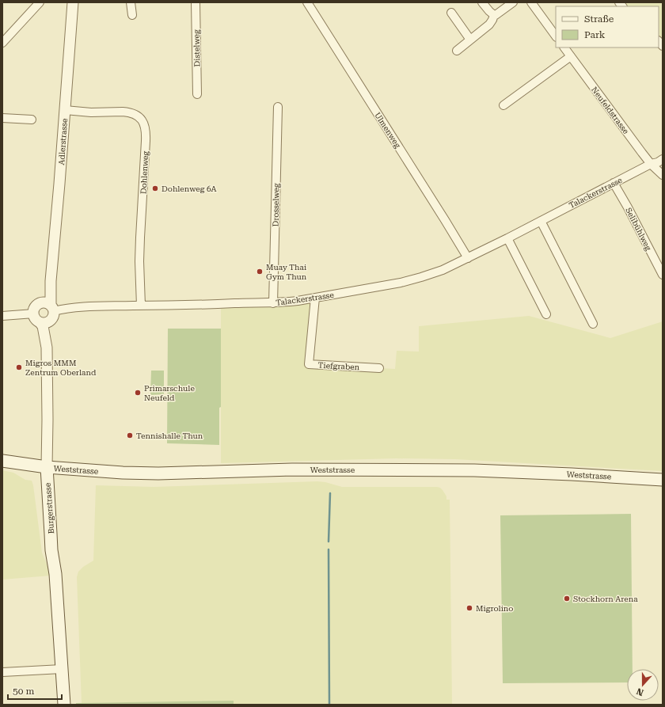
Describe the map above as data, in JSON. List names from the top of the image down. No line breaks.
{"streets":{"main road":["Weststrasse","Burgerstrasse"],"street":["Distelweg","Neufeldstrasse","Ulmenweg","Adlerstrasse","Dohlenweg","Talackerstrasse","Drosselweg","Selibühlweg","Tiefgraben"]},"crossings":[["Neufeldstrasse","Talackerstrasse"],["Ulmenweg","Talackerstrasse"],["Adlerstrasse","Dohlenweg"],["Adlerstrasse","Talackerstrasse"],["Adlerstrasse","Burgerstrasse"],["Dohlenweg","Talackerstrasse"],["Talackerstrasse","Drosselweg"],["Talackerstrasse","Selibühlweg"],["Talackerstrasse","Tiefgraben"],["Talackerstrasse","Burgerstrasse"],["Weststrasse","Burgerstrasse"]],"places":["Dohlenweg 6A","Muay Thai Gym Thun","Migros MMM Zentrum Oberland","Primarschule Neufeld","Tennishalle Thun","Stockhorn Arena","Migrolino"],"legend":["Straße","Park"],"scale_bar":"50 m","north":"bottom"}
